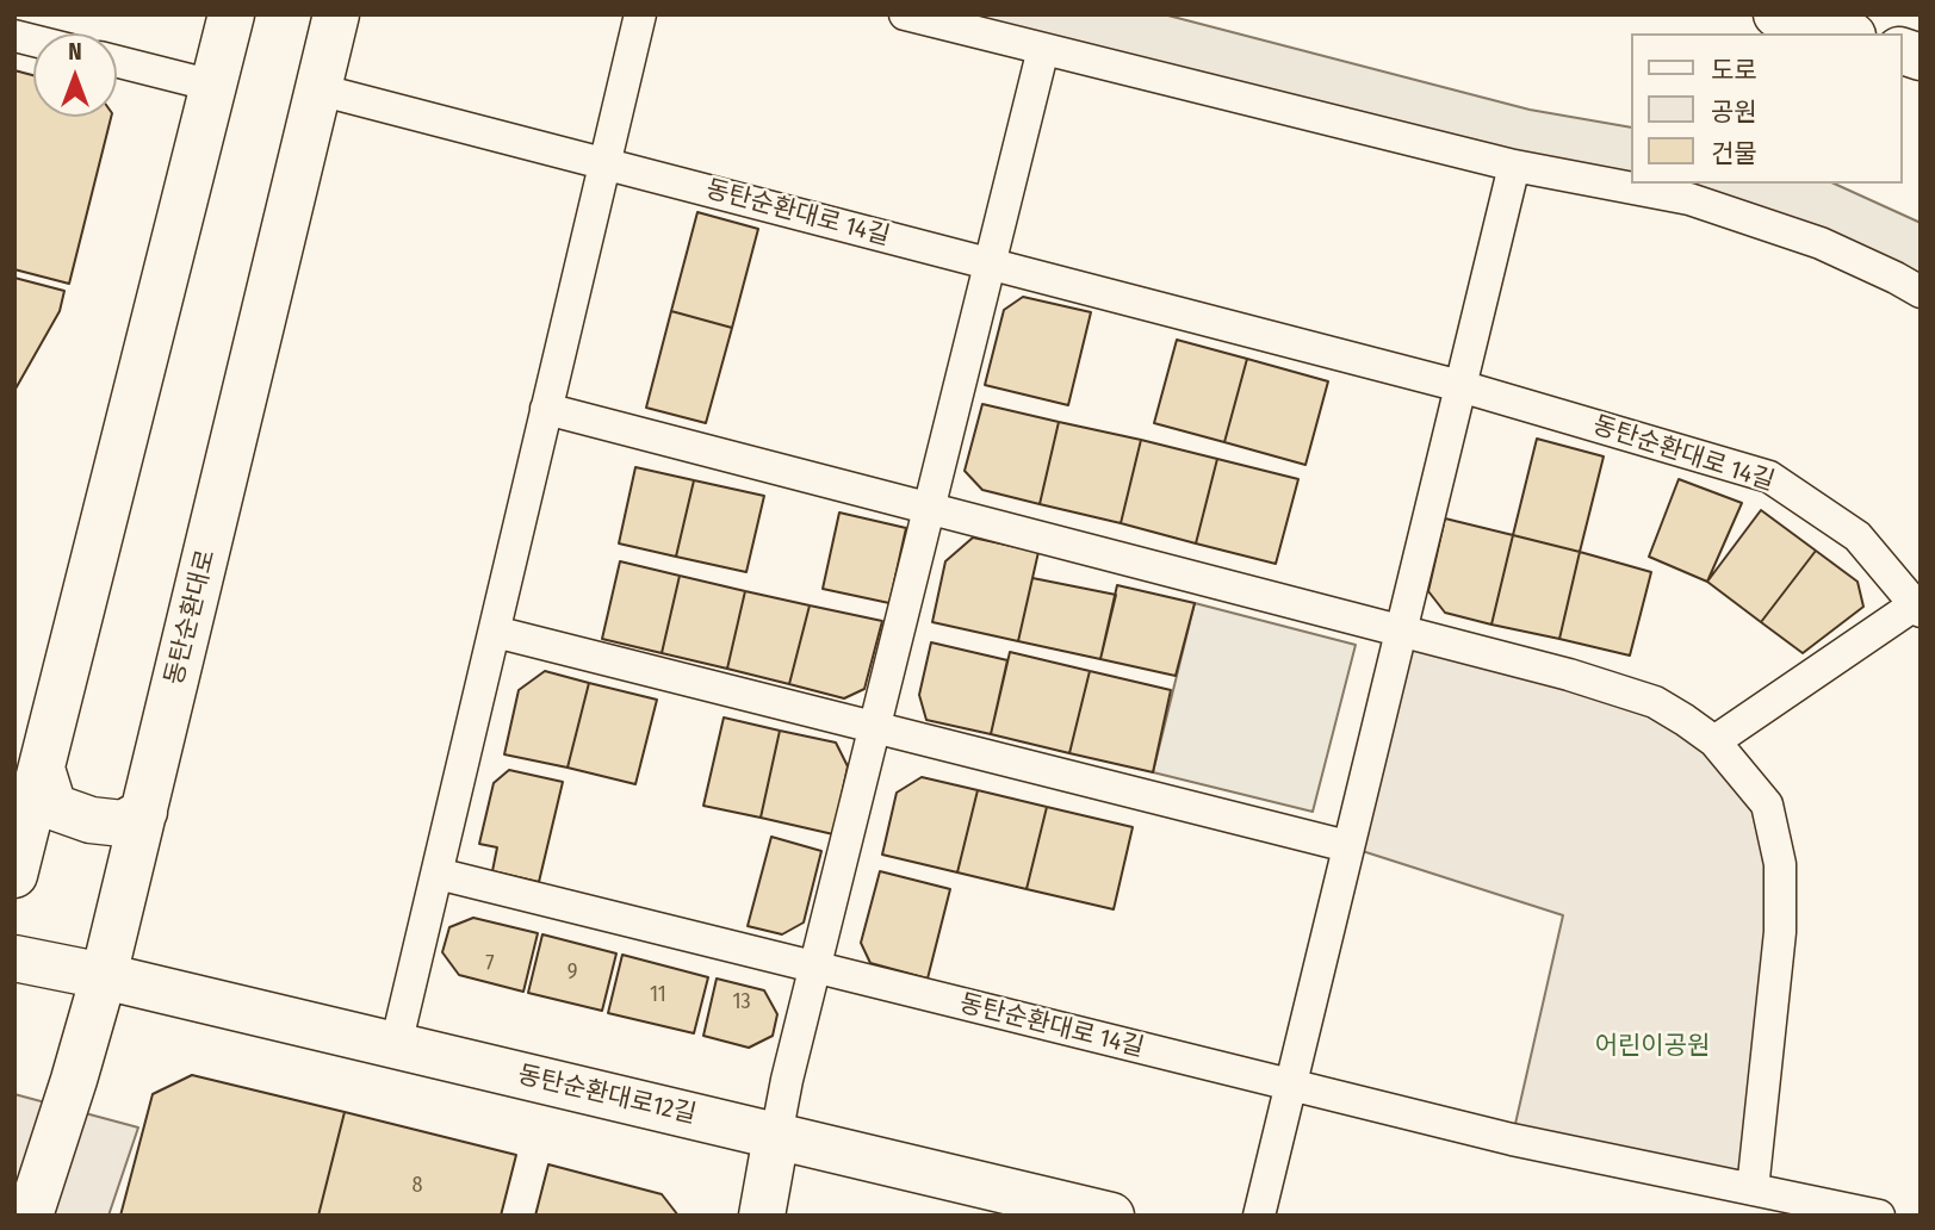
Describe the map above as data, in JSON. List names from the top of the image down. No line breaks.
{"streets":{"main road":["동탄순환대로","동탄순환대로12길"],"street":["동탄순환대로 14길"]},"crossings":[["동탄순환대로 14길","동탄순환대로"],["동탄순환대로","동탄순환대로12길"]],"parks":["어린이공원"],"house_numbers":["7","9","11","13","8"],"legend":["도로","공원","건물"],"north":"top"}
